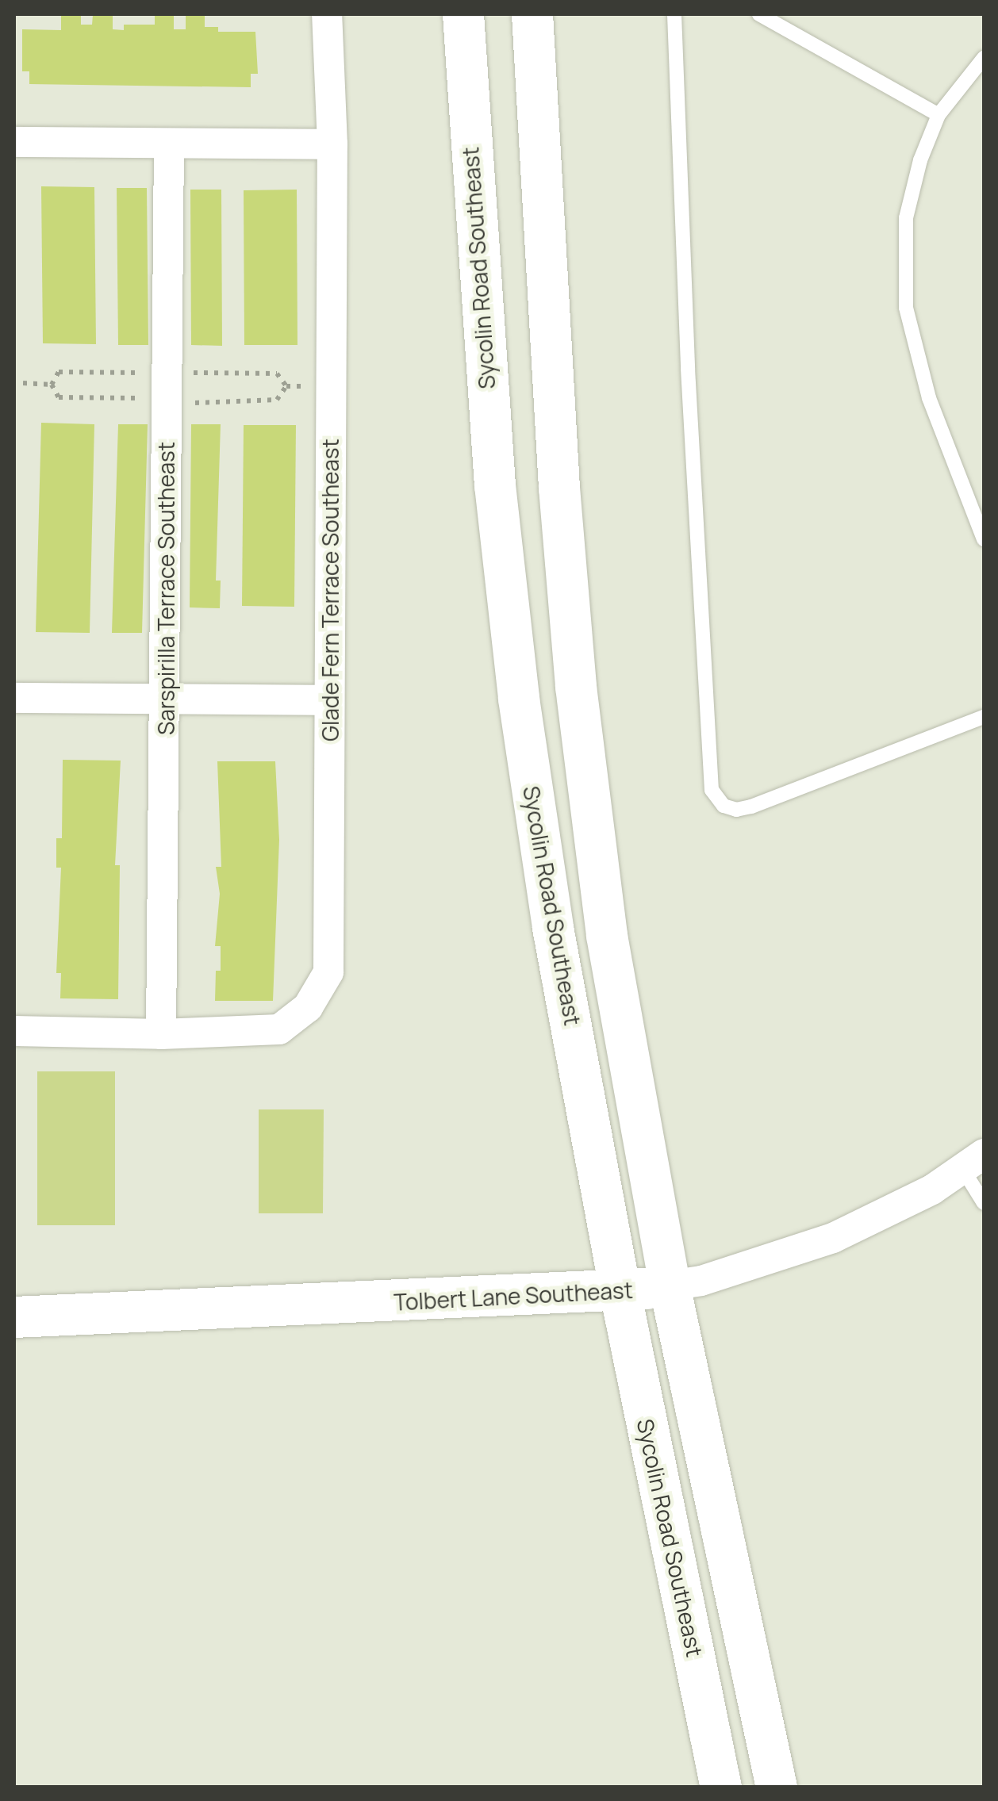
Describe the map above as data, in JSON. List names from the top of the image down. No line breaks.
{"streets":{"main road":["Sycolin Road Southeast","Tolbert Lane Southeast"],"street":["Sarspirilla Terrace Southeast","Glade Fern Terrace Southeast"]},"crossings":[["Sycolin Road Southeast","Tolbert Lane Southeast"],["Sarspirilla Terrace Southeast","Glade Fern Terrace Southeast"]]}
